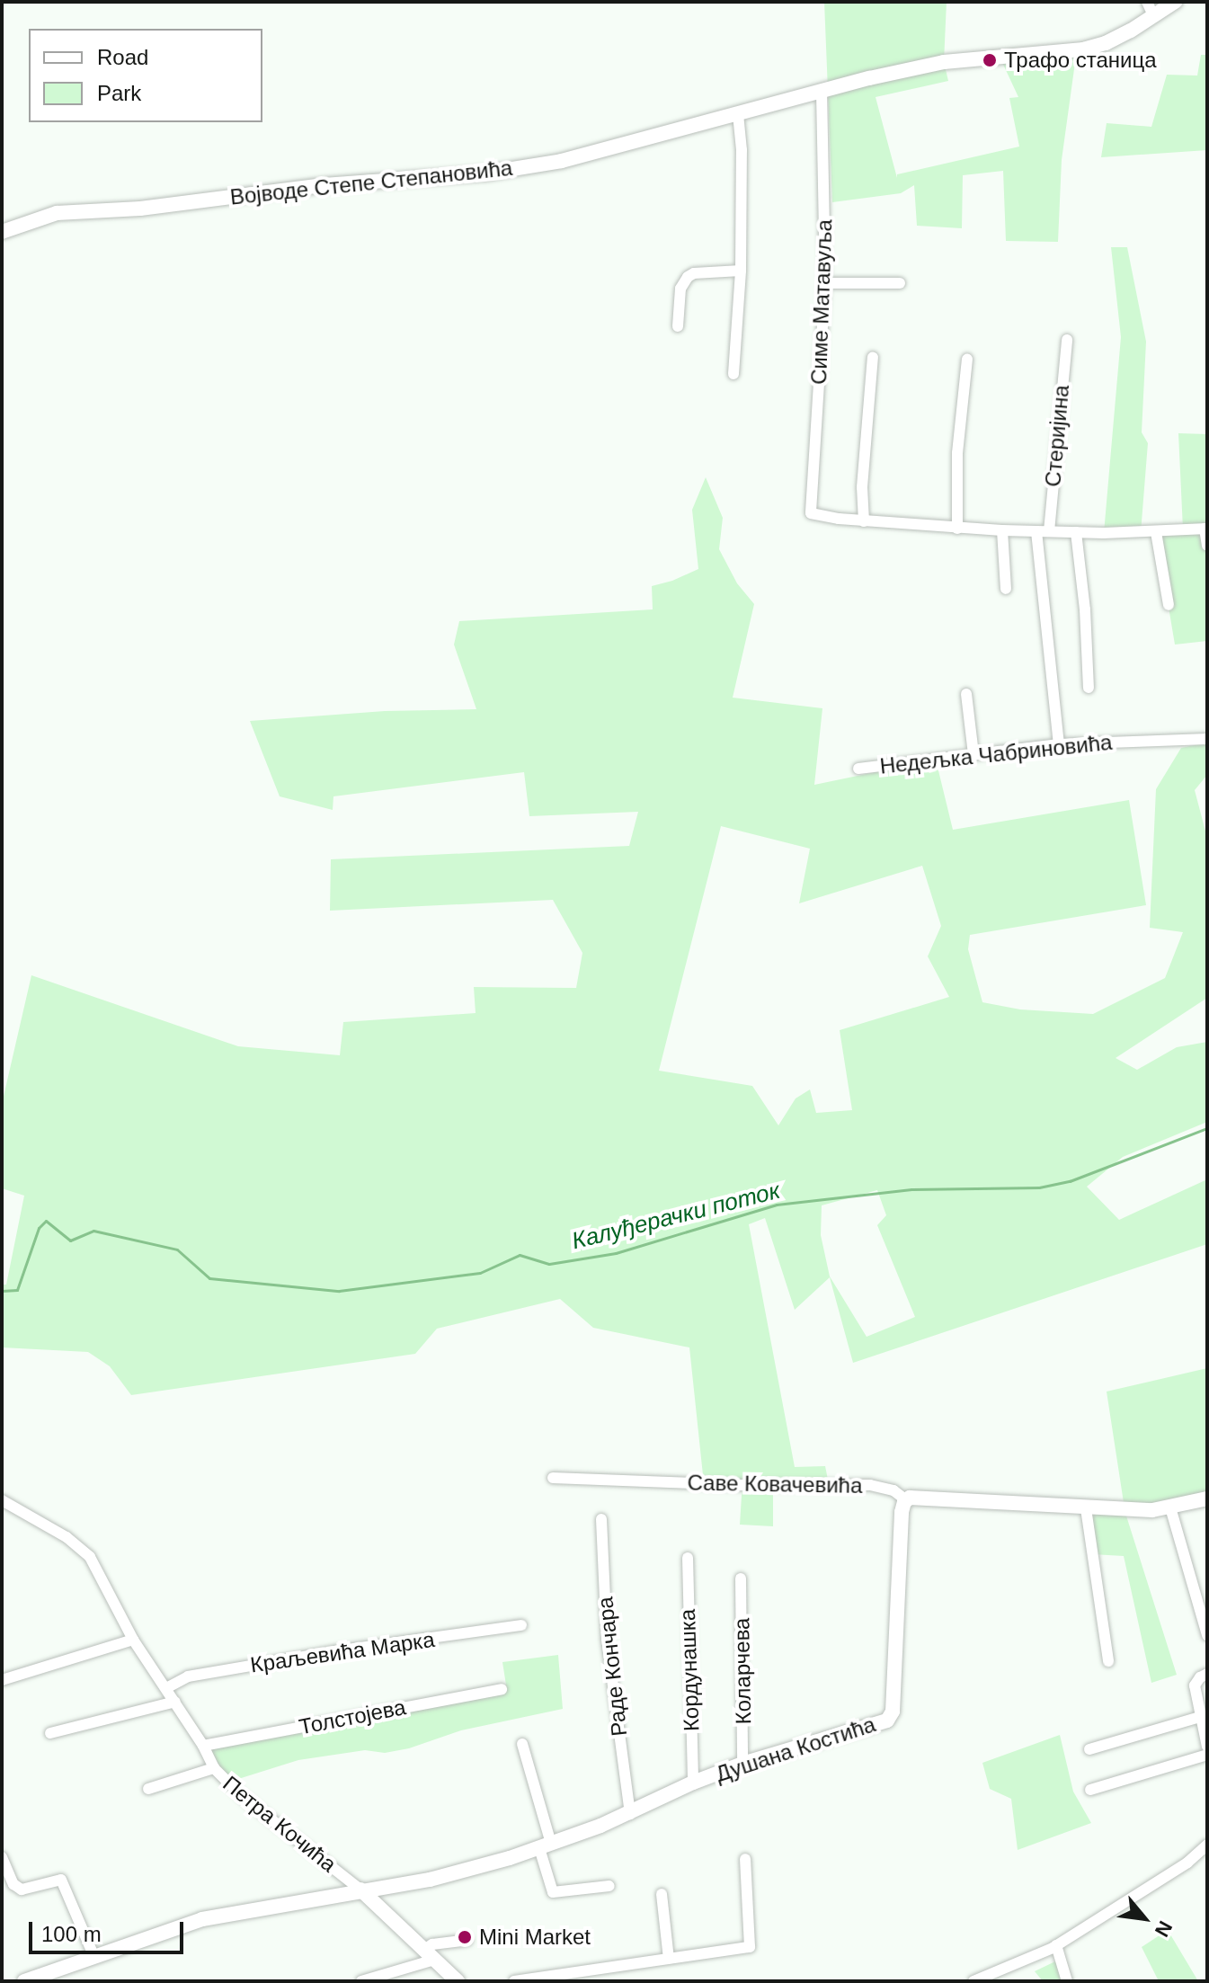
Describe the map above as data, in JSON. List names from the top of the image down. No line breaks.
{"streets":{"street":["Војводе Степе Степановића","Симе Матавуља","Стеријина","Недељка Чабриновића","Саве Ковачевића","Краљевића Марка","Раде Кончара","Кордунашка","Коларчева","Толстојева","Душана Костића","Петра Кочића"]},"crossings":[["Војводе Степе Степановића","Симе Матавуља"],["Саве Ковачевића","Душана Костића"],["Краљевића Марка","Петра Кочића"],["Раде Кончара","Душана Костића"],["Кордунашка","Душана Костића"],["Коларчева","Душана Костића"],["Толстојева","Петра Кочића"],["Душана Костића","Петра Кочића"]],"water":["Калуђерачки поток"],"places":["Трафо станица","Mini Market"],"legend":["Road","Park"],"scale_bar":"100 m","north":"bottom right"}
